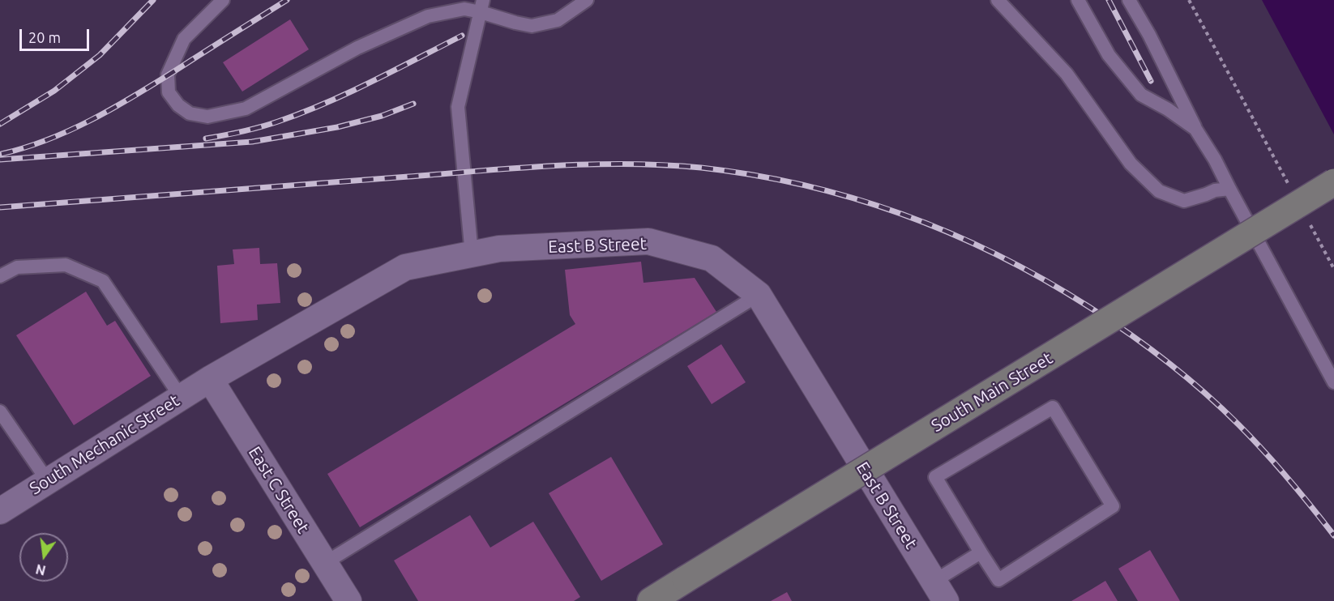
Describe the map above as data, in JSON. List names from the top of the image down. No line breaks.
{"streets":{"street":["East B Street","South Main Street","South Mechanic Street","East C Street"]},"crossings":[["East B Street","South Mechanic Street"],["East B Street","East C Street"],["South Mechanic Street","East C Street"]],"scale_bar":"20 m","north":"bottom"}
